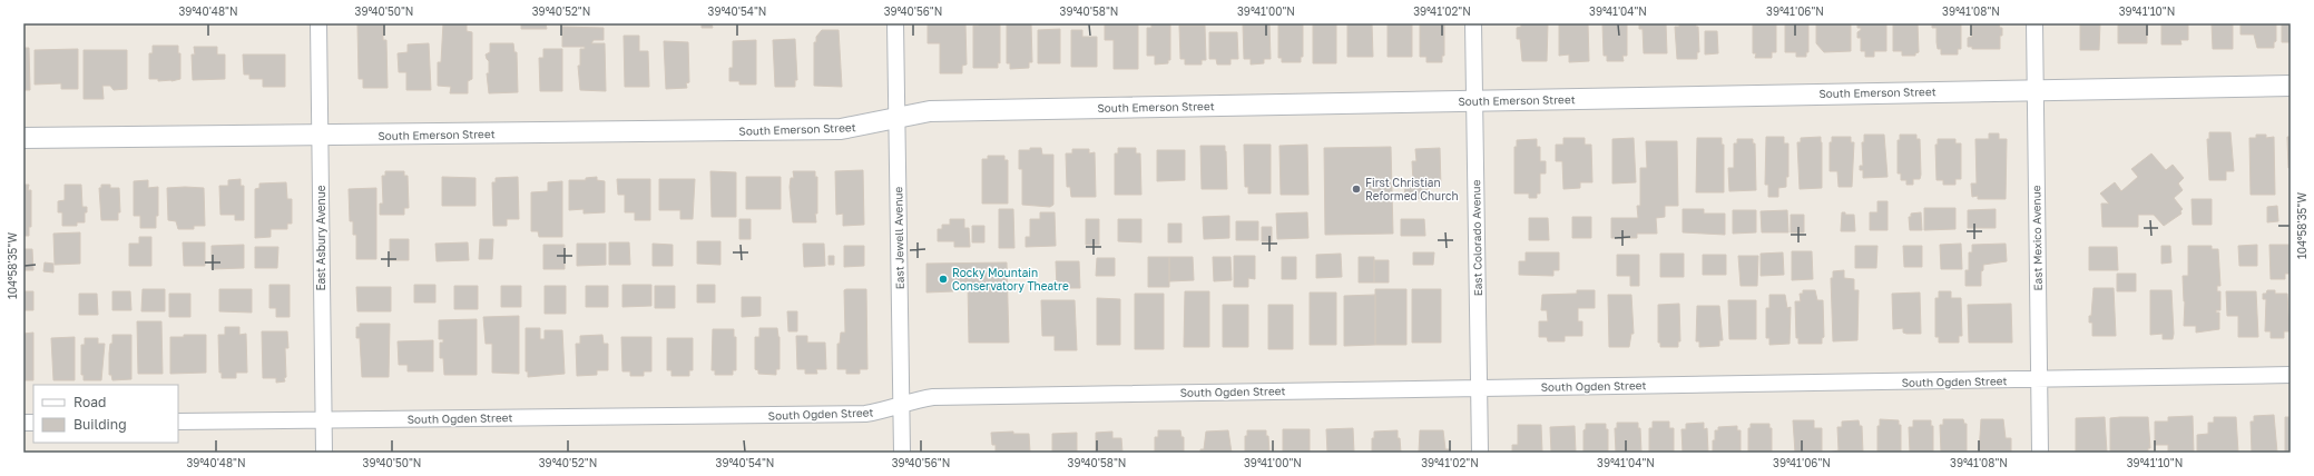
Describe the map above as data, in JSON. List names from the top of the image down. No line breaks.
{"streets":{"street":["South Emerson Street","East Asbury Avenue","East Jewell Avenue","East Colorado Avenue","East Mexico Avenue","South Ogden Street"]},"crossings":[["South Emerson Street","East Asbury Avenue"],["South Emerson Street","East Jewell Avenue"],["South Emerson Street","East Colorado Avenue"],["South Emerson Street","East Mexico Avenue"],["East Asbury Avenue","South Ogden Street"],["East Jewell Avenue","South Ogden Street"],["East Colorado Avenue","South Ogden Street"],["East Mexico Avenue","South Ogden Street"]],"places":["First Christian Reformed Church","Rocky Mountain Conservatory Theatre"],"legend":["Road","Building"],"coordinates":["39°40'48\"N","39°40'50\"N","39°40'52\"N","39°40'54\"N","39°40'56\"N","39°40'58\"N","39°41'00\"N","39°41'02\"N","39°41'04\"N","39°41'06\"N","39°41'08\"N","39°41'10\"N","104°58'35\"W"]}
